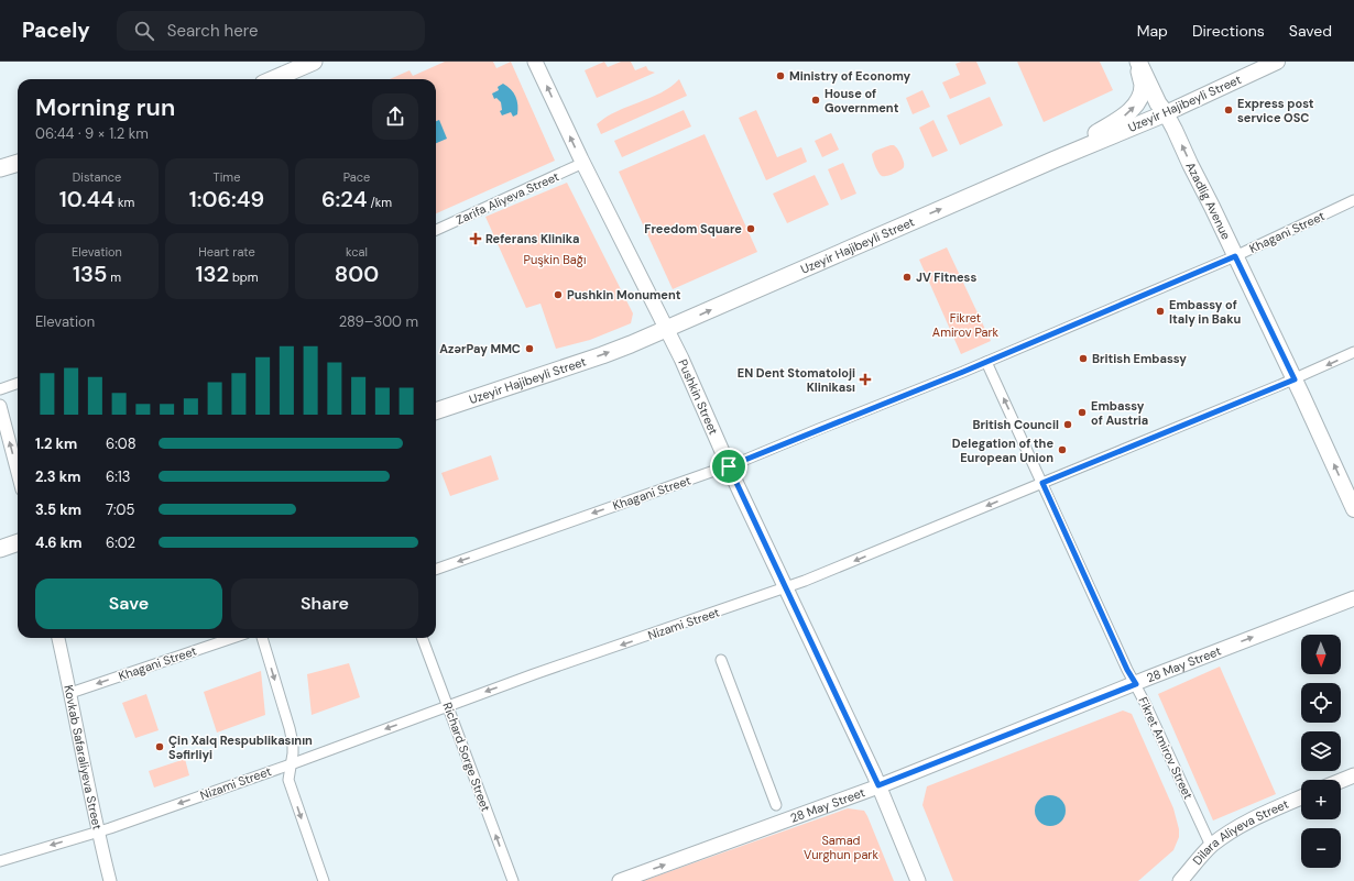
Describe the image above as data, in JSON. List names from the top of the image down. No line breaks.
{"streets":{"highway":["Uzeyir Hajibeyli Street","Azadlig Avenue"],"main road":["Pushkin Street","28 May Street","Dilara Aliyeva Street"],"street":["Zarifa Aliyeva Street","Khagani Street","Nizami Street","Fikret Amirov Street","Richard Sorge Street","Kovkab Safaraliyeva Street"]},"crossings":[["Uzeyir Hajibeyli Street","Azadlig Avenue"],["Uzeyir Hajibeyli Street","Pushkin Street"],["Zarifa Aliyeva Street","Pushkin Street"],["Azadlig Avenue","Khagani Street"],["Azadlig Avenue","Nizami Street"],["Khagani Street","Pushkin Street"],["Khagani Street","Fikret Amirov Street"],["Khagani Street","Kovkab Safaraliyeva Street"],["Pushkin Street","Nizami Street"],["Pushkin Street","28 May Street"],["Nizami Street","Fikret Amirov Street"],["Nizami Street","Richard Sorge Street"],["Nizami Street","Kovkab Safaraliyeva Street"],["28 May Street","Fikret Amirov Street"],["Fikret Amirov Street","Dilara Aliyeva Street"]],"one_way":["Uzeyir Hajibeyli Street","Azadlig Avenue","Khagani Street","Nizami Street","28 May Street","Richard Sorge Street"],"parks":["Puşkin Bağı","Fikret Amirov Park","Samad Vurghun park"],"places":{"other":["Ministry of Economy","House of Government","Express post service OSC","Freedom Square","JV Fitness","Pushkin Monument","Embassy of Italy in Baku","AzərPay MMC","British Embassy","Embassy of Austria","British Council","Delegation of the European Union","Çin Xalq Respublikasının Səfirliyi"],"health":["Referans Klinika","EN Dent Stomatoloji Klinikası"]},"north":"bottom","page":{"header":"Pacely","search":"Search here","nav":["Map","Directions","Saved"],"heading":["Morning run","06:44 · 9 × 1.2 km"],"stats":[["Distance","10.44 km"],["Time","1:06:49"],["Pace","6:24 /km"],["Elevation","135 m"],["Heart rate","132 bpm"],["kcal","800"]],"chart":["Elevation","289–300 m"],"list":[{"name":"1.2 km","note":"6:08"},{"name":"2.3 km","note":"6:13"},{"name":"3.5 km","note":"7:05"},{"name":"4.6 km","note":"6:02"}],"buttons":["Save","Share"],"map_buttons":["+","−"]}}
